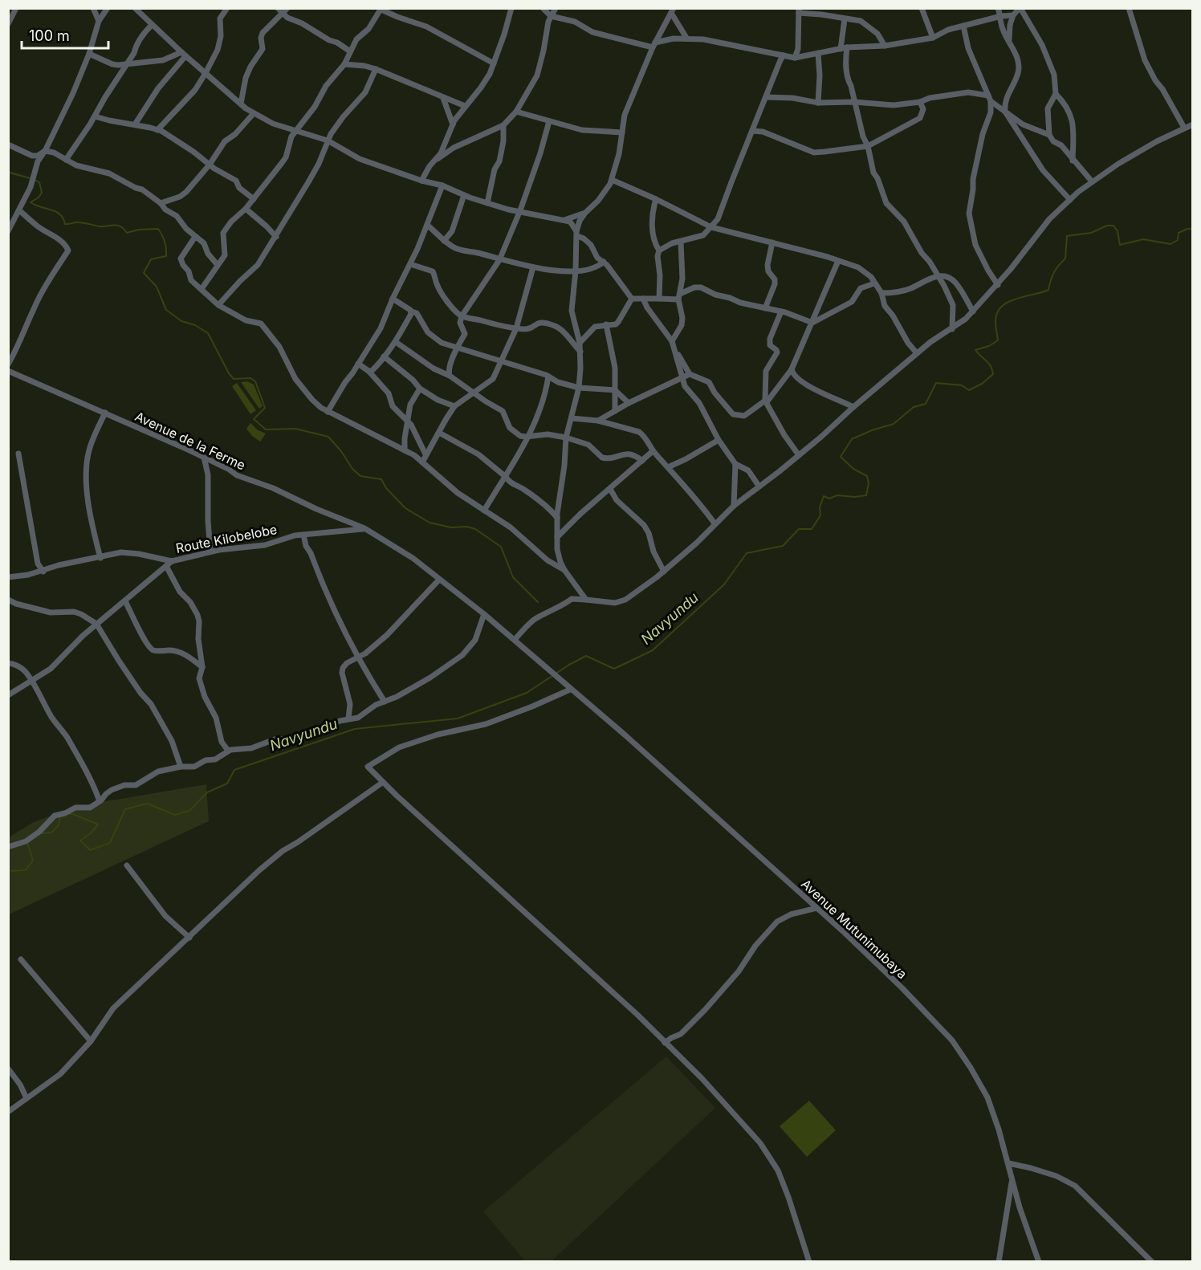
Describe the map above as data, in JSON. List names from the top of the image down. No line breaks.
{"streets":{"street":["Avenue de la Ferme","Route Kilobelobe","Avenue Mutunimubaya"]},"crossings":[["Avenue de la Ferme","Route Kilobelobe"],["Avenue de la Ferme","Avenue Mutunimubaya"]],"water":["Navyundu"],"scale_bar":"100 m"}
